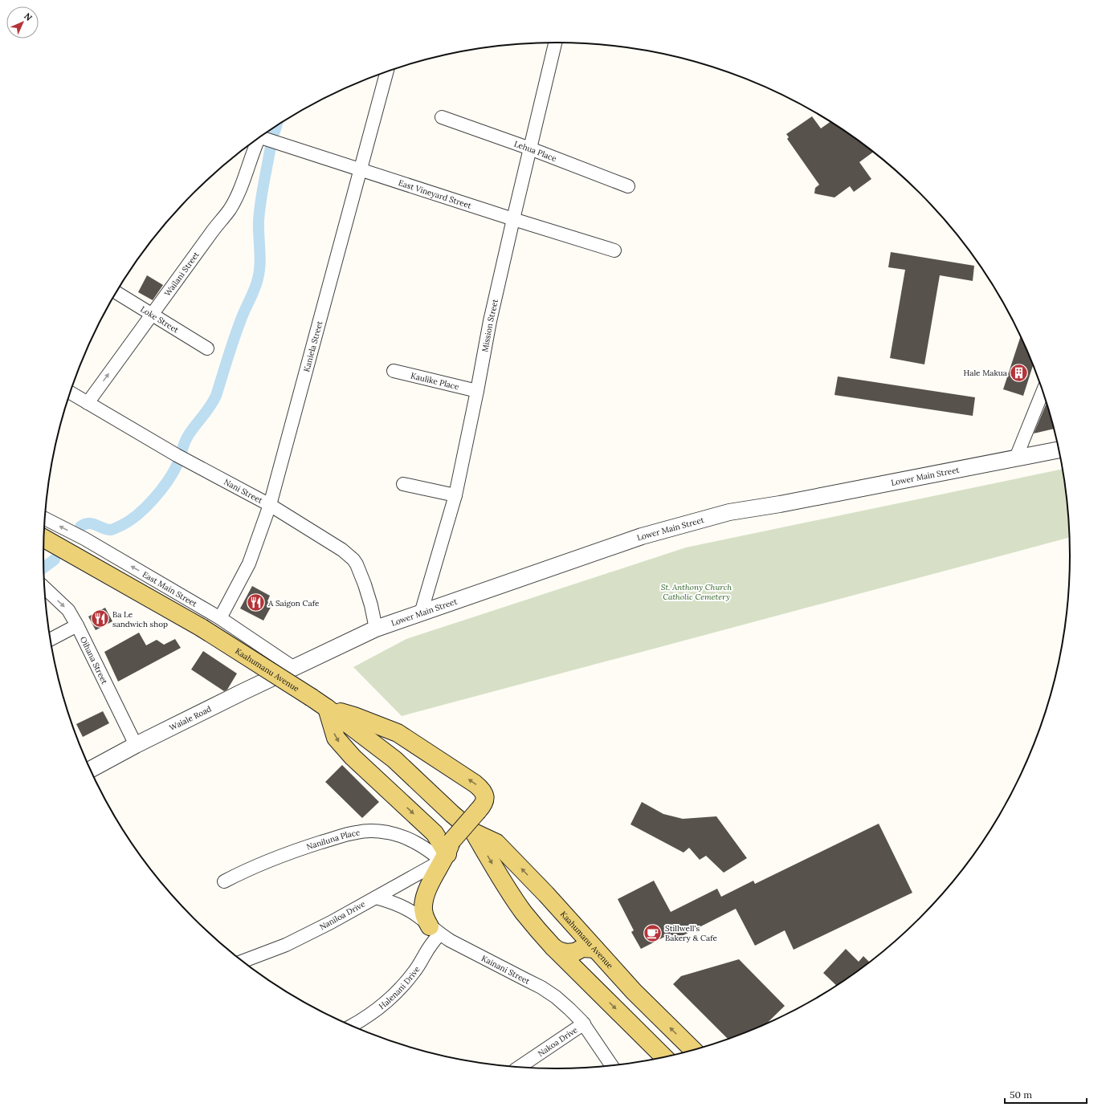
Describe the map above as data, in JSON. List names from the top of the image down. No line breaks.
{"streets":{"main road":["Kaahumanu Avenue"],"street":["Lehua Place","East Vineyard Street","Wailani Street","Loke Street","Mission Street","Kaniela Street","Kaulike Place","Lower Main Street","Nani Street","East Main Street","Oihana Street","Waiale Road","Naniluna Place","Naniloa Drive","Kainani Street","Halenani Drive","Nakoa Drive"]},"crossings":[["Lehua Place","Mission Street"],["East Vineyard Street","Mission Street"],["East Vineyard Street","Kaniela Street"],["Wailani Street","Loke Street"],["Wailani Street","Nani Street"],["Mission Street","Kaulike Place"],["Mission Street","Lower Main Street"],["Kaniela Street","Nani Street"],["Kaniela Street","East Main Street"],["Lower Main Street","Nani Street"],["Lower Main Street","East Main Street"],["Lower Main Street","Waiale Road"],["East Main Street","Waiale Road"],["Oihana Street","Waiale Road"],["Naniluna Place","Naniloa Drive"],["Naniloa Drive","Kainani Street"],["Kainani Street","Halenani Drive"],["Kainani Street","Nakoa Drive"]],"one_way":["East Main Street"],"parks":["St. Anthony Church Catholic Cemetery"],"places":{"building":["Hale Makua"],"restaurant":["A Saigon Cafe","Ba Le sandwich shop"],"cafe":["Stillwell's Bakery & Cafe"]},"scale_bar":"50 m","north":"top right"}
